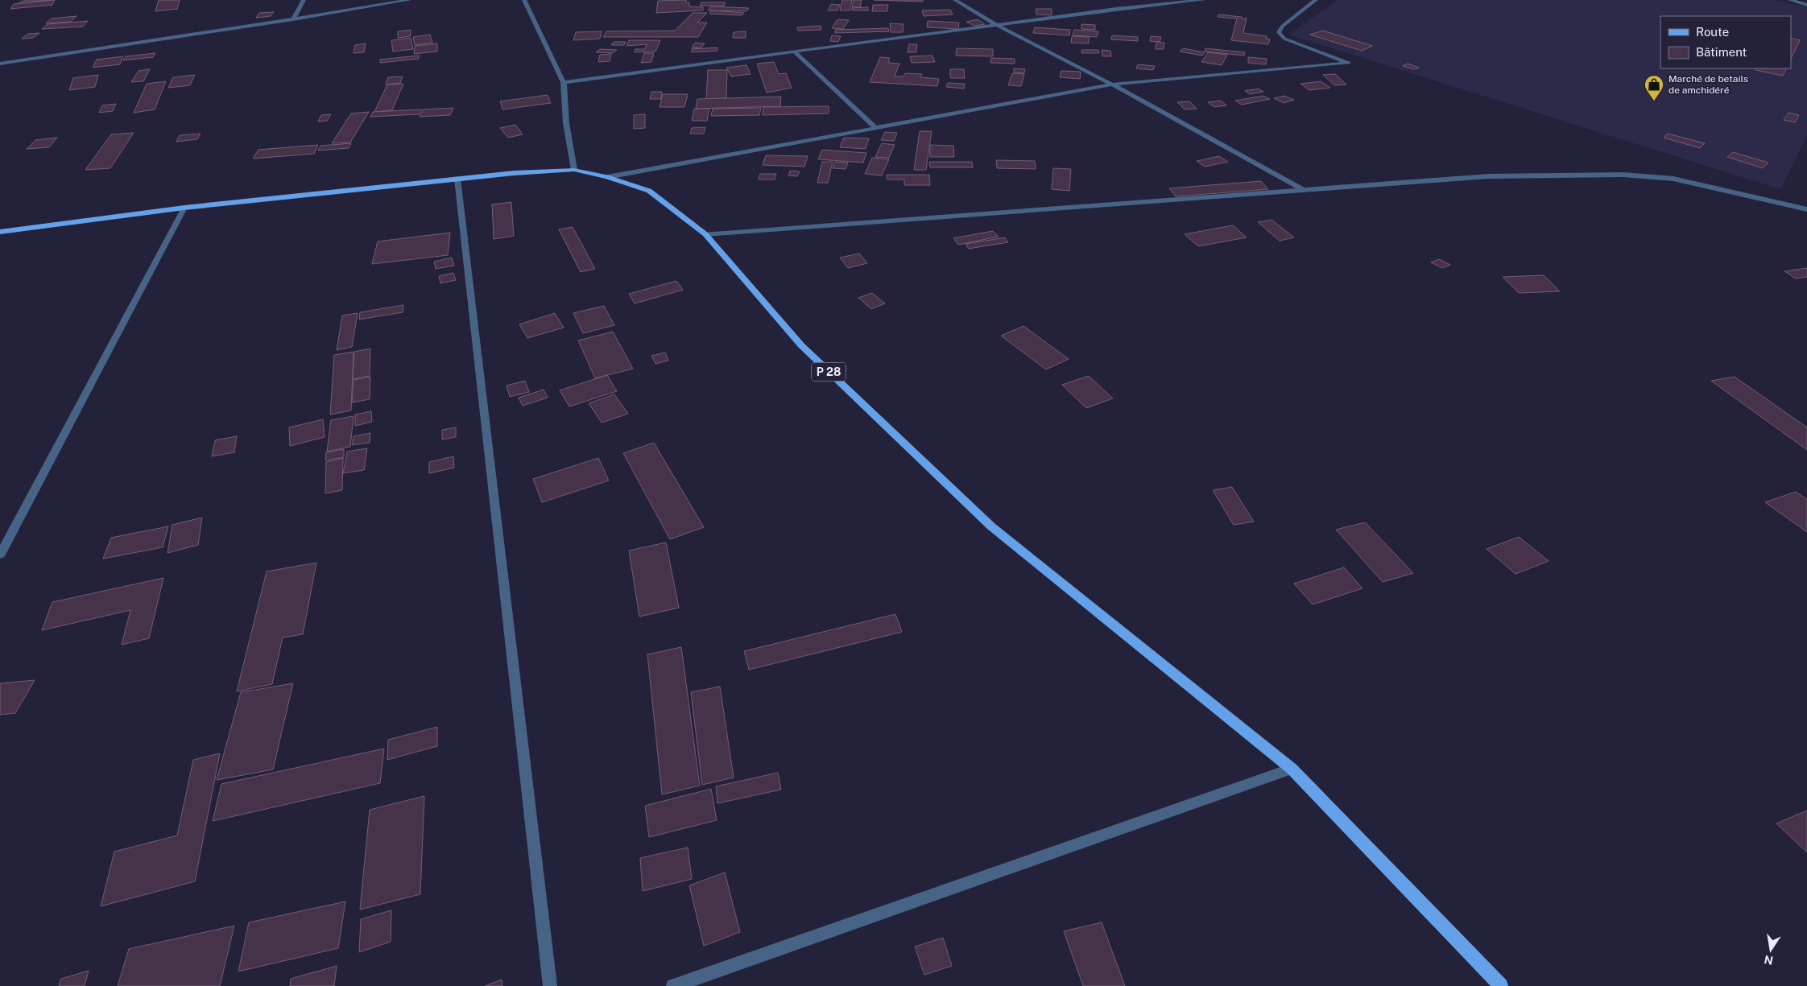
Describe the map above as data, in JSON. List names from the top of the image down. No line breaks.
{"streets":{"main road":["P 28"]},"places":{"shop":["Marché de betails de amchidéré"]},"legend":["Route","Bâtiment"],"north":"bottom"}
